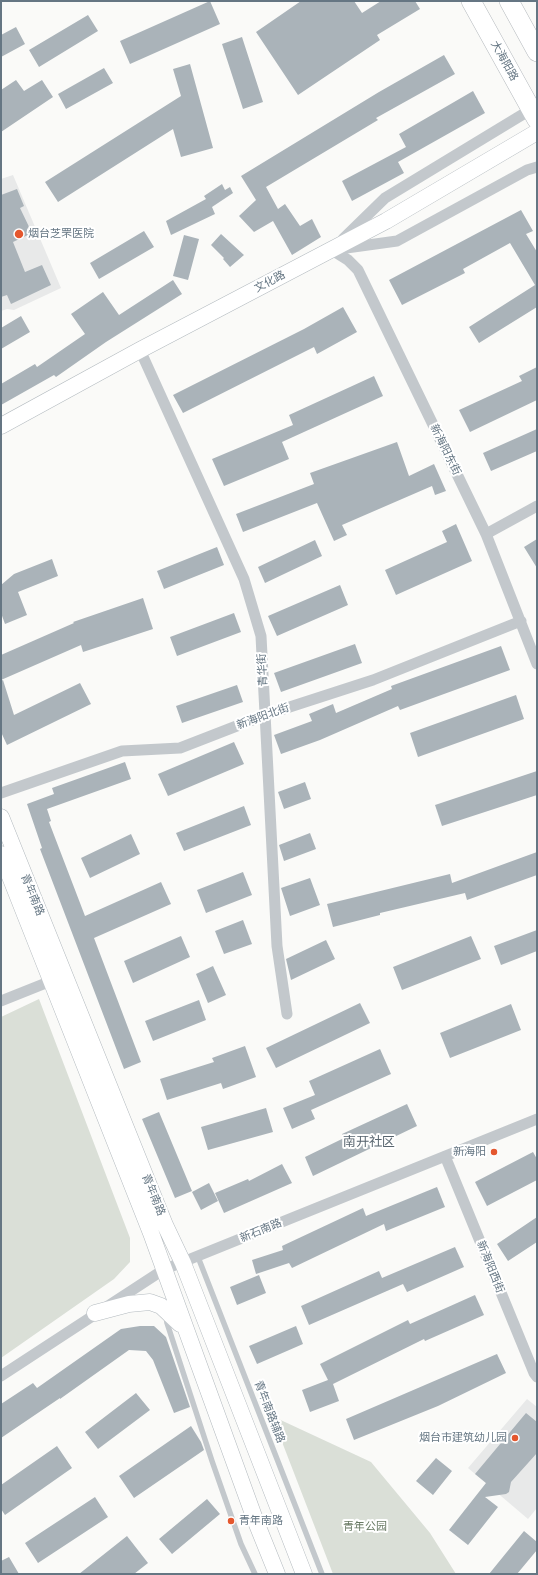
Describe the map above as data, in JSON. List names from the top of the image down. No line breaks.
{"streets":{"highway":["大海阳路"],"main road":["文化路","青年南路"],"street":["新海阳东街","青华街","新海阳北街","新石南路","新海阳西街"],"lane":["青年南路辅路"]},"crossings":[["文化路","新海阳东街"],["文化路","青华街"],["新海阳东街","新海阳北街"],["青华街","新海阳北街"],["青年南路","新石南路"],["青年南路","青年南路辅路"],["新石南路","新海阳西街"],["新石南路","青年南路辅路"]],"districts":["南开社区"],"parks":["青年公园"],"places":["烟台芝罘医院","新海阳","烟台市建筑幼儿园","青年南路"]}
